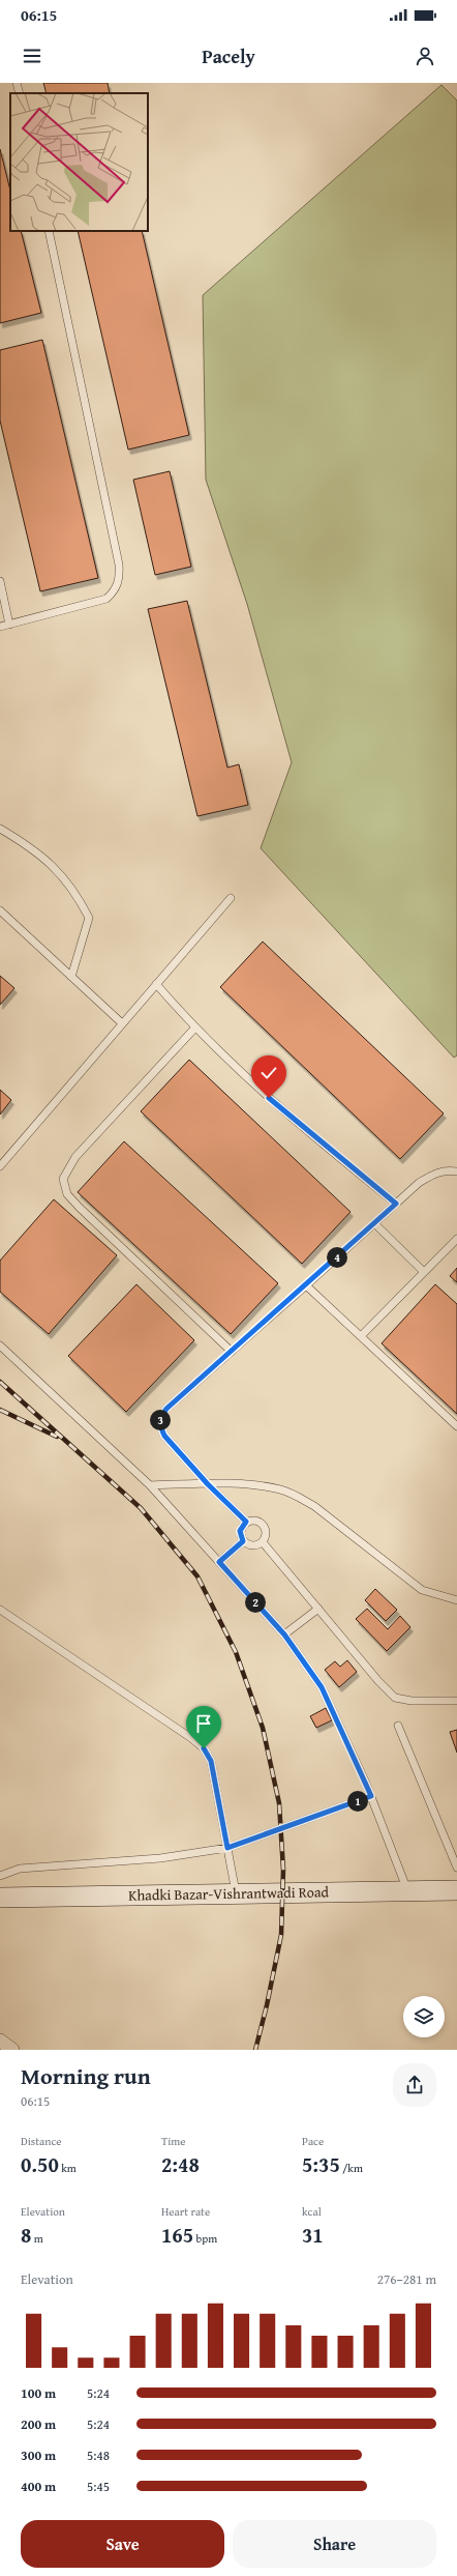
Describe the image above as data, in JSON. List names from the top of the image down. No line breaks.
{"streets":{"street":["Khadki Bazar-Vishrantwadi Road"]},"page":{"status":"06:15","header":"Pacely","pins":["4","3","2","1"],"heading":["Morning run","06:15"],"stats":[["Distance","0.50 km"],["Time","2:48"],["Pace","5:35 /km"],["Elevation","8 m"],["Heart rate","165 bpm"],["kcal","31"]],"chart":["Elevation","276–281 m"],"list":[{"name":"100 m","note":"5:24"},{"name":"200 m","note":"5:24"},{"name":"300 m","note":"5:48"},{"name":"400 m","note":"5:45"}],"buttons":["Save","Share"]}}
